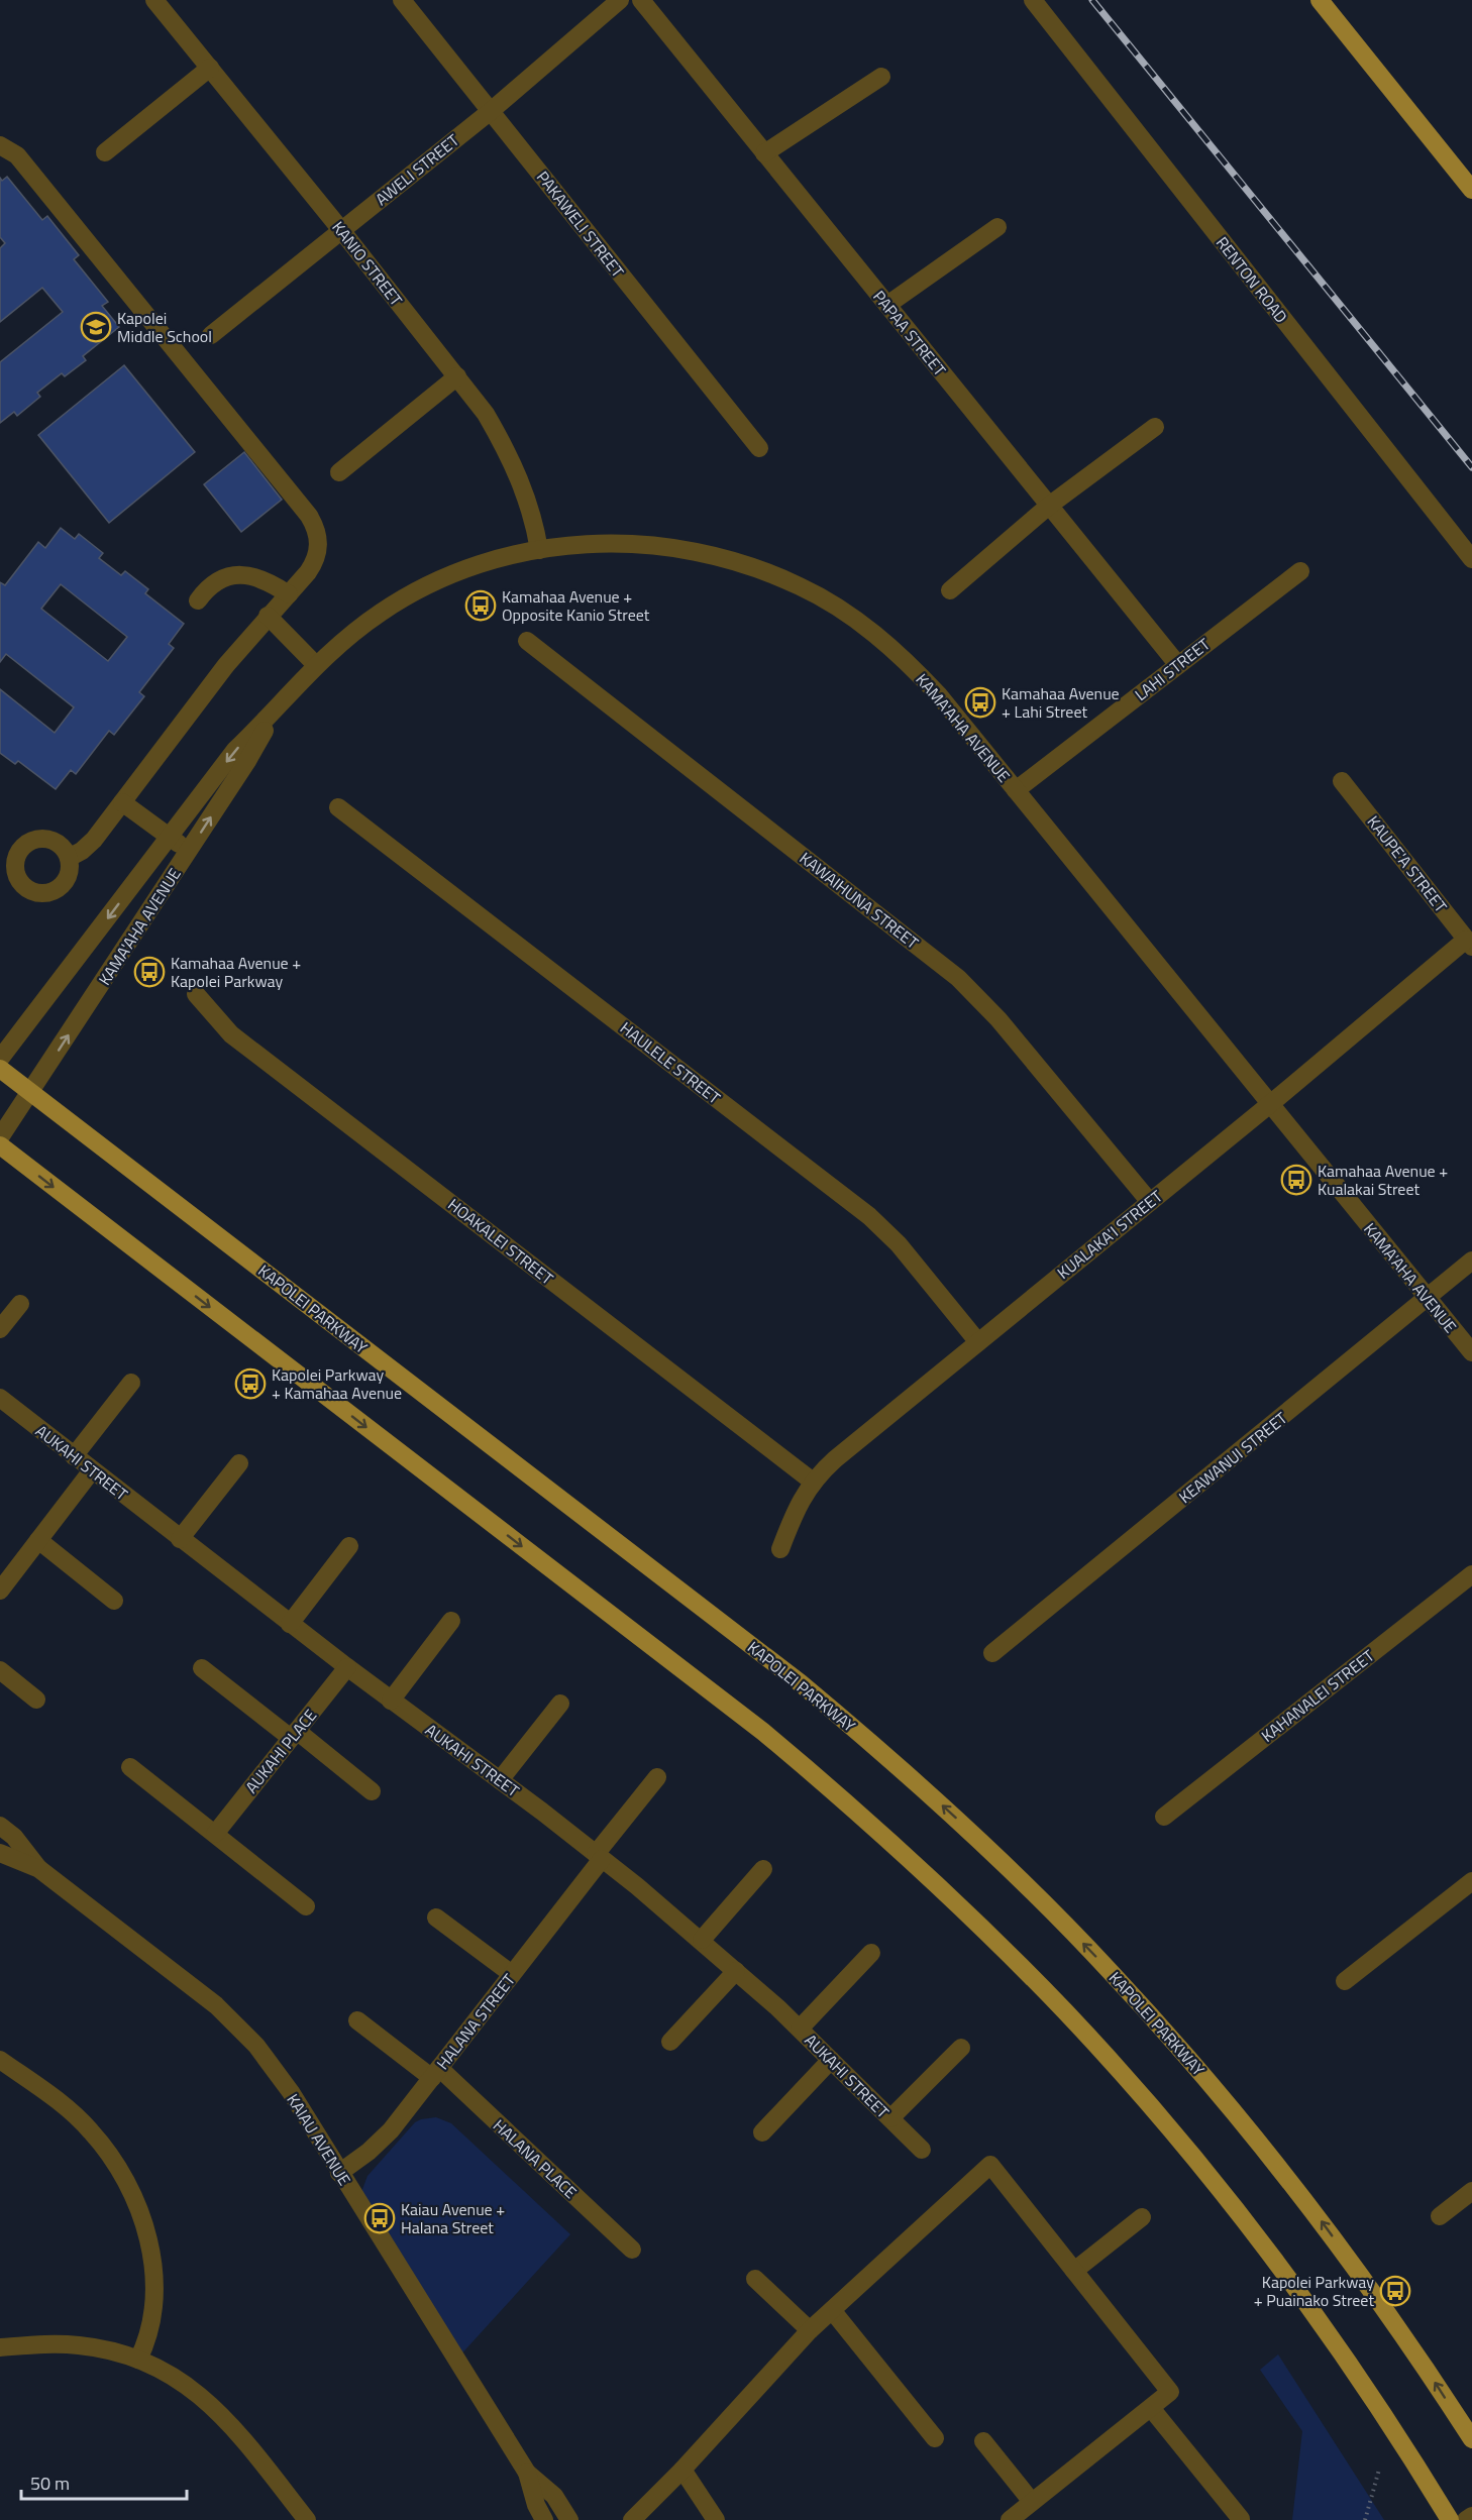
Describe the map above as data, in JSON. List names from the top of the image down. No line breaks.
{"streets":{"main road":["KAPOLEI PARKWAY"],"street":["AWELI STREET","PAKAWELI STREET","KANIO STREET","RENTON ROAD","PAPAA STREET","LAHI STREET","KAMA'AHA AVENUE","KAUPE'A STREET","KAWAIHUNA STREET","HAULELE STREET","KUALAKA'I STREET","HOAKALEI STREET","KEAWANUI STREET","AUKAHI STREET","KAHANALEI STREET","AUKAHI PLACE","HALANA STREET","KAIAU AVENUE","HALANA PLACE"]},"crossings":[["AWELI STREET","PAKAWELI STREET"],["AWELI STREET","KANIO STREET"],["KANIO STREET","KAMA'AHA AVENUE"],["PAPAA STREET","LAHI STREET"],["LAHI STREET","KAMA'AHA AVENUE"],["KAMA'AHA AVENUE","KUALAKA'I STREET"],["KAMA'AHA AVENUE","KAPOLEI PARKWAY"],["KAMA'AHA AVENUE","KEAWANUI STREET"],["KAUPE'A STREET","KUALAKA'I STREET"],["KAWAIHUNA STREET","KUALAKA'I STREET"],["HAULELE STREET","KUALAKA'I STREET"],["KUALAKA'I STREET","HOAKALEI STREET"],["AUKAHI STREET","AUKAHI PLACE"],["AUKAHI STREET","HALANA STREET"],["HALANA STREET","KAIAU AVENUE"],["HALANA STREET","HALANA PLACE"]],"places":{"school or university":["Kapolei Middle School"],"bus stop":["Kamahaa Avenue + Opposite Kanio Street","Kamahaa Avenue + Lahi Street","Kamahaa Avenue + Kapolei Parkway","Kamahaa Avenue + Kualakai Street","Kapolei Parkway + Kamahaa Avenue","Kaiau Avenue + Halana Street","Kapolei Parkway + Puainako Street"]},"scale_bar":"50 m"}
